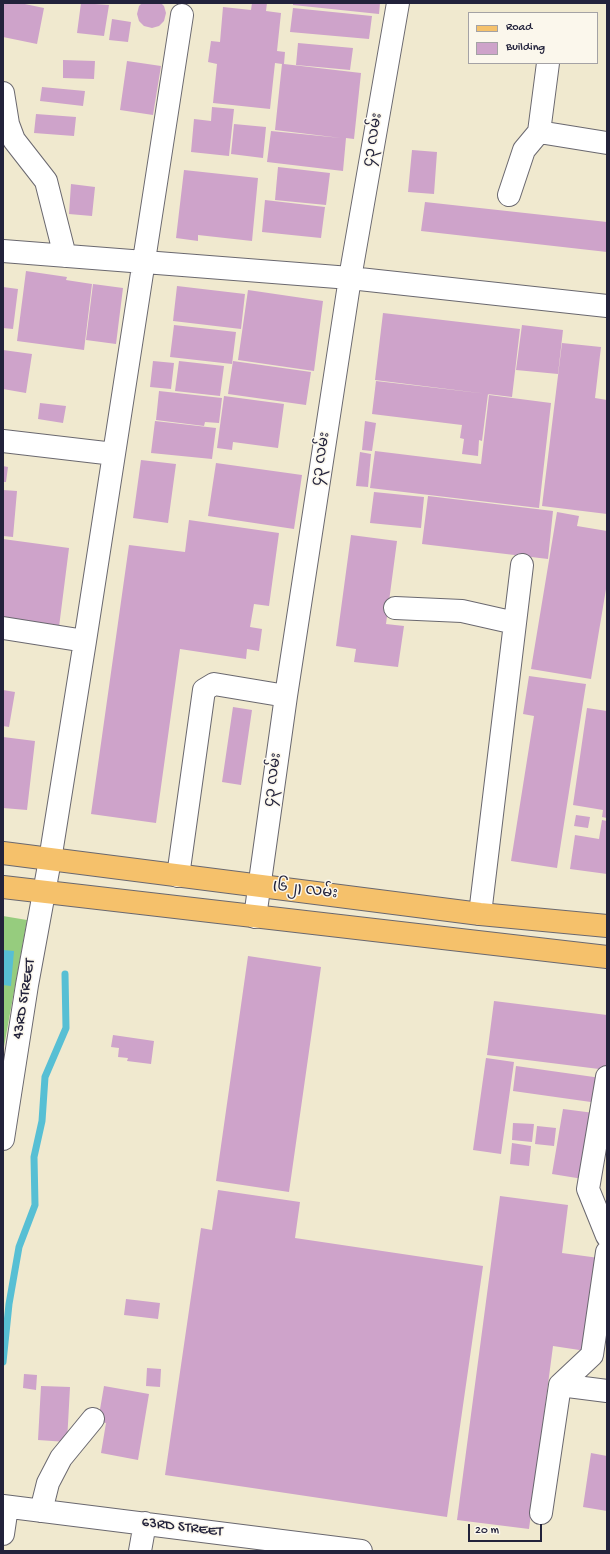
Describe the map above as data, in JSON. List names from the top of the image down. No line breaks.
{"streets":{"main road":["(၆၂) လမ်း"],"street":["၄၃ လမ်း","43RD STREET","63RD STREET"]},"crossings":[["၄၃ လမ်း","(၆၂) လမ်း"],["(၆၂) လမ်း","43RD STREET"]],"legend":["Road","Building"],"scale_bar":"20 m"}
